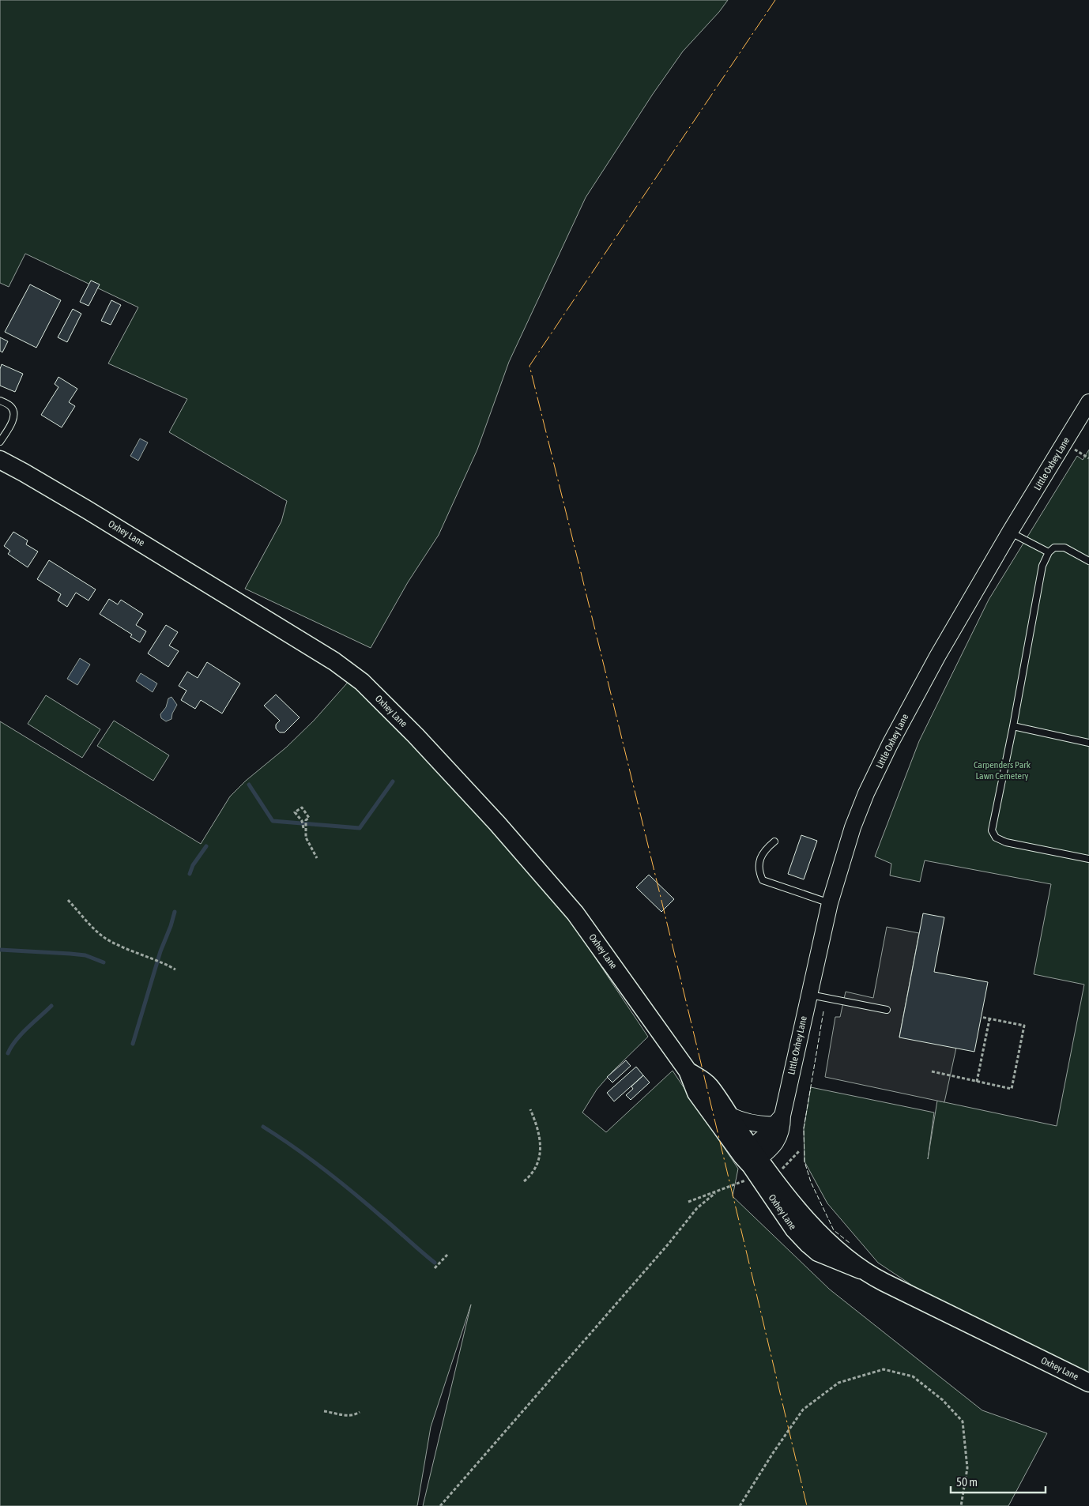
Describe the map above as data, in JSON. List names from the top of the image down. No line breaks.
{"streets":{"main road":["Little Oxhey Lane","Oxhey Lane"]},"crossings":[["Little Oxhey Lane","Oxhey Lane"]],"parks":["Carpenders Park Lawn Cemetery"],"scale_bar":"50 m"}
